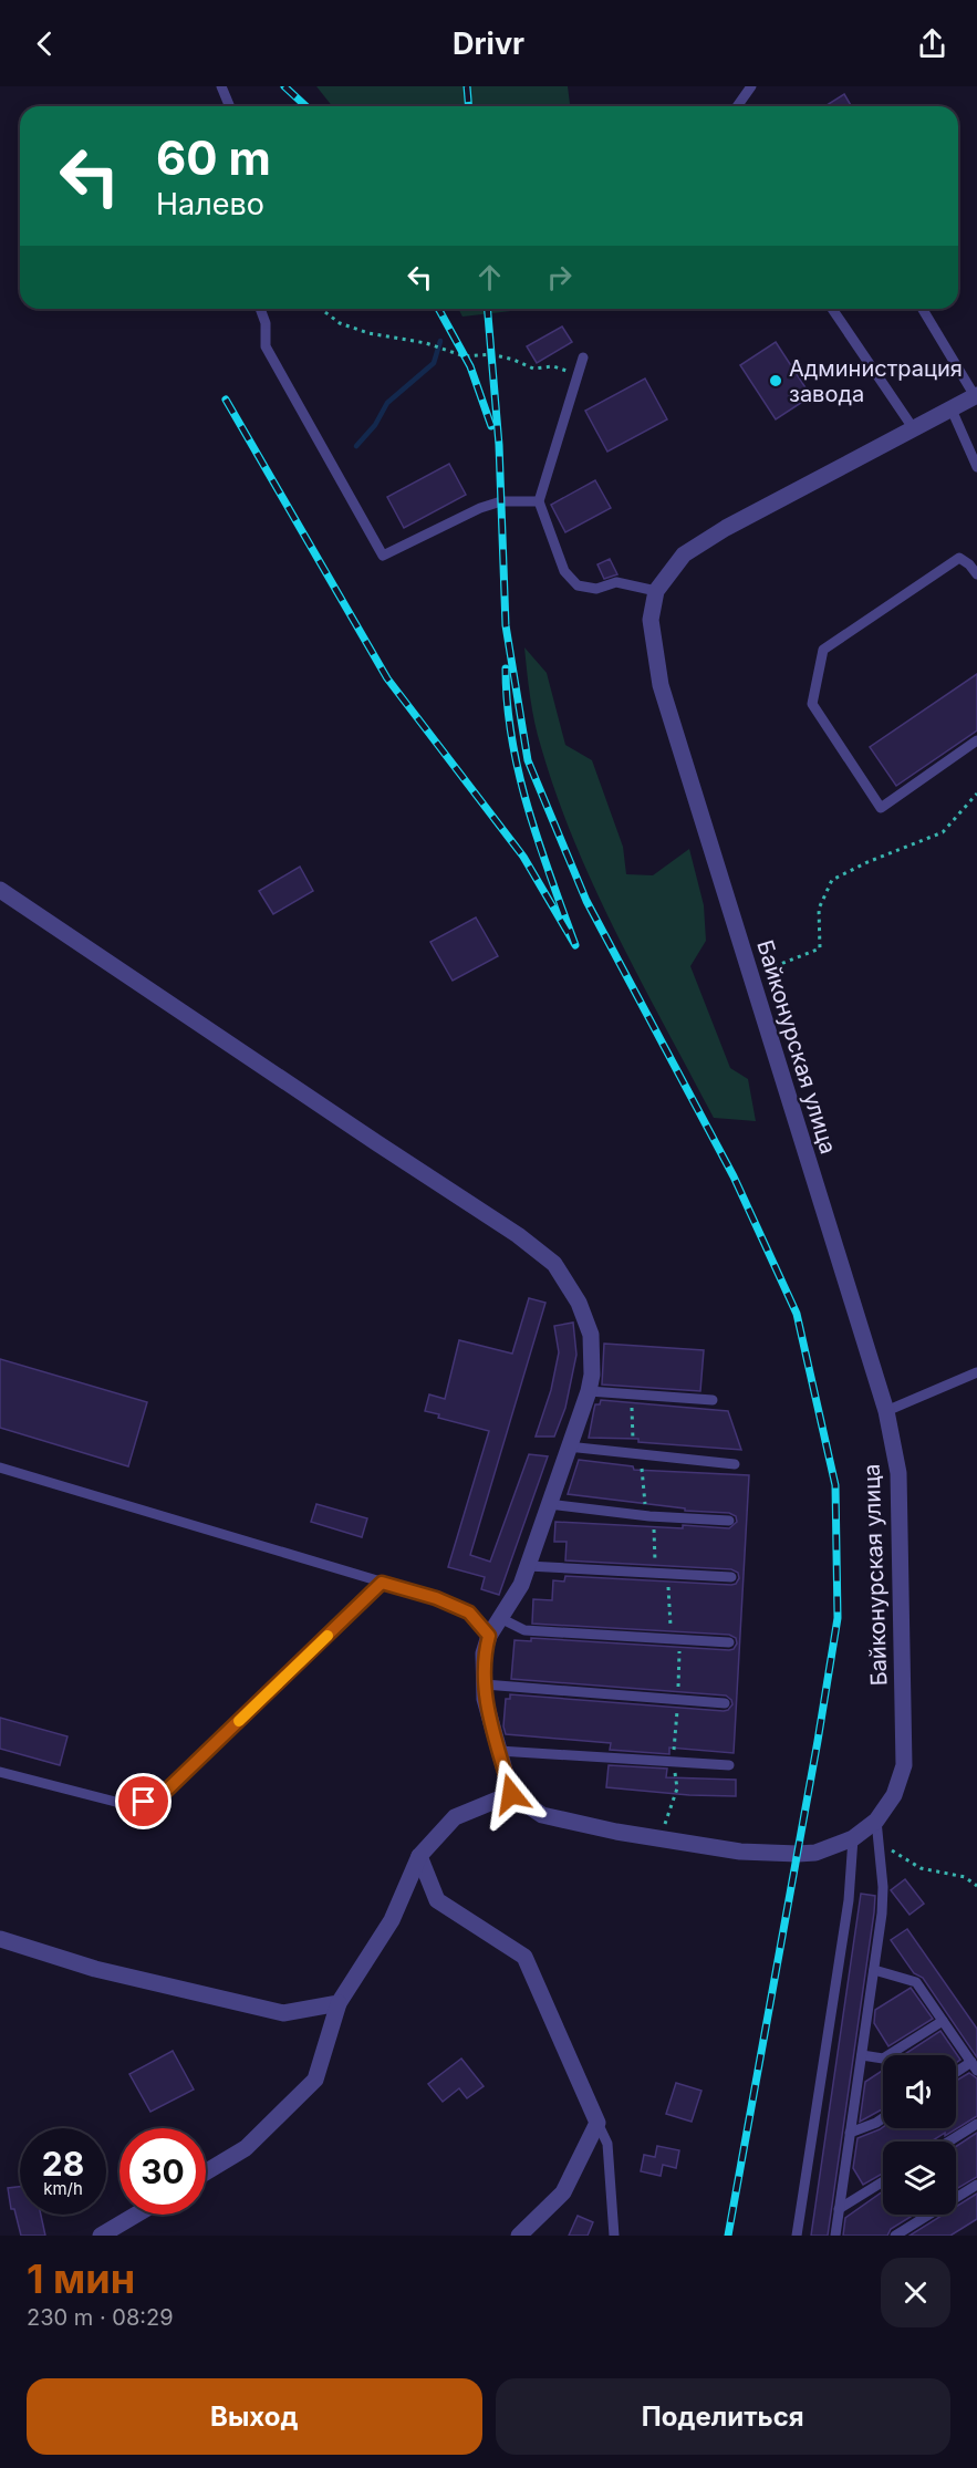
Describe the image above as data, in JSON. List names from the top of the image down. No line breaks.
{"streets":{"street":["Байконурская улица"]},"places":["Администрация завода"],"page":{"header":"Drivr","turn":["60 m","Налево"],"speed":"28 km/h","limit":"30","heading":["1 мин","230 m · 08:29"],"buttons":["Выход","Поделиться"]}}
